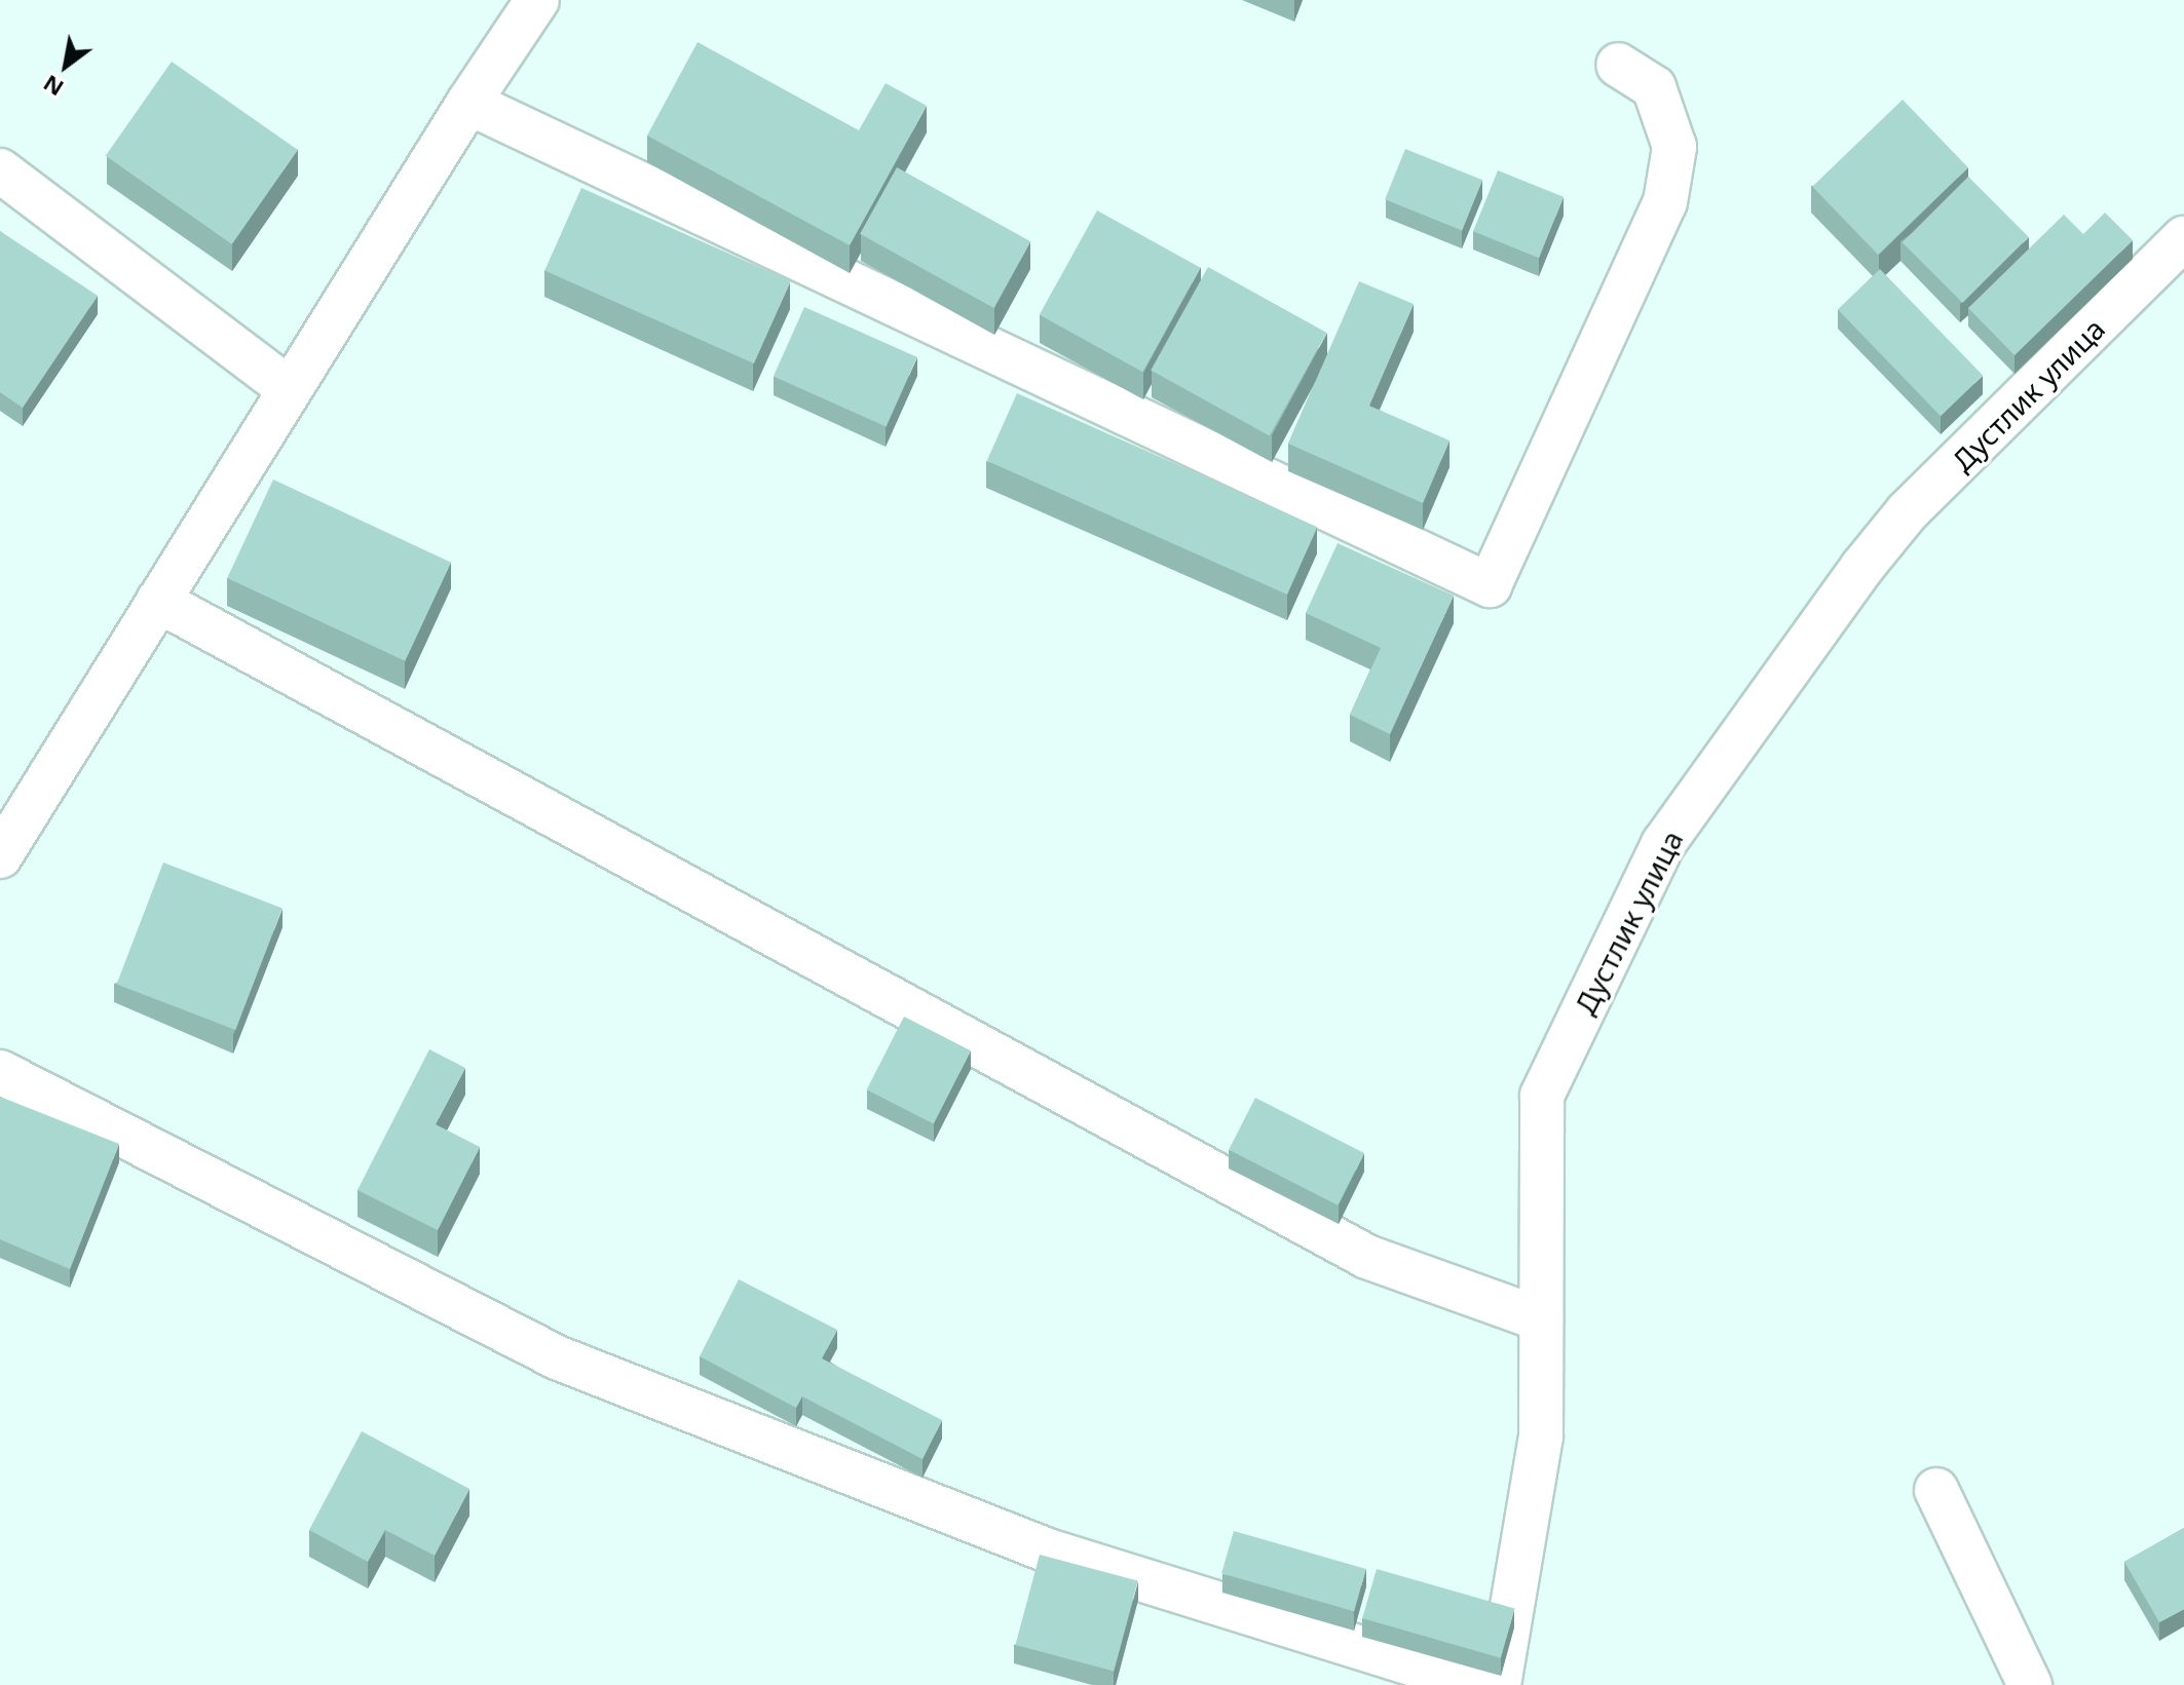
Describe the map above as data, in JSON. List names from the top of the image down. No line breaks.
{"streets":{"street":["Дустлик улица"]},"north":"bottom left"}
